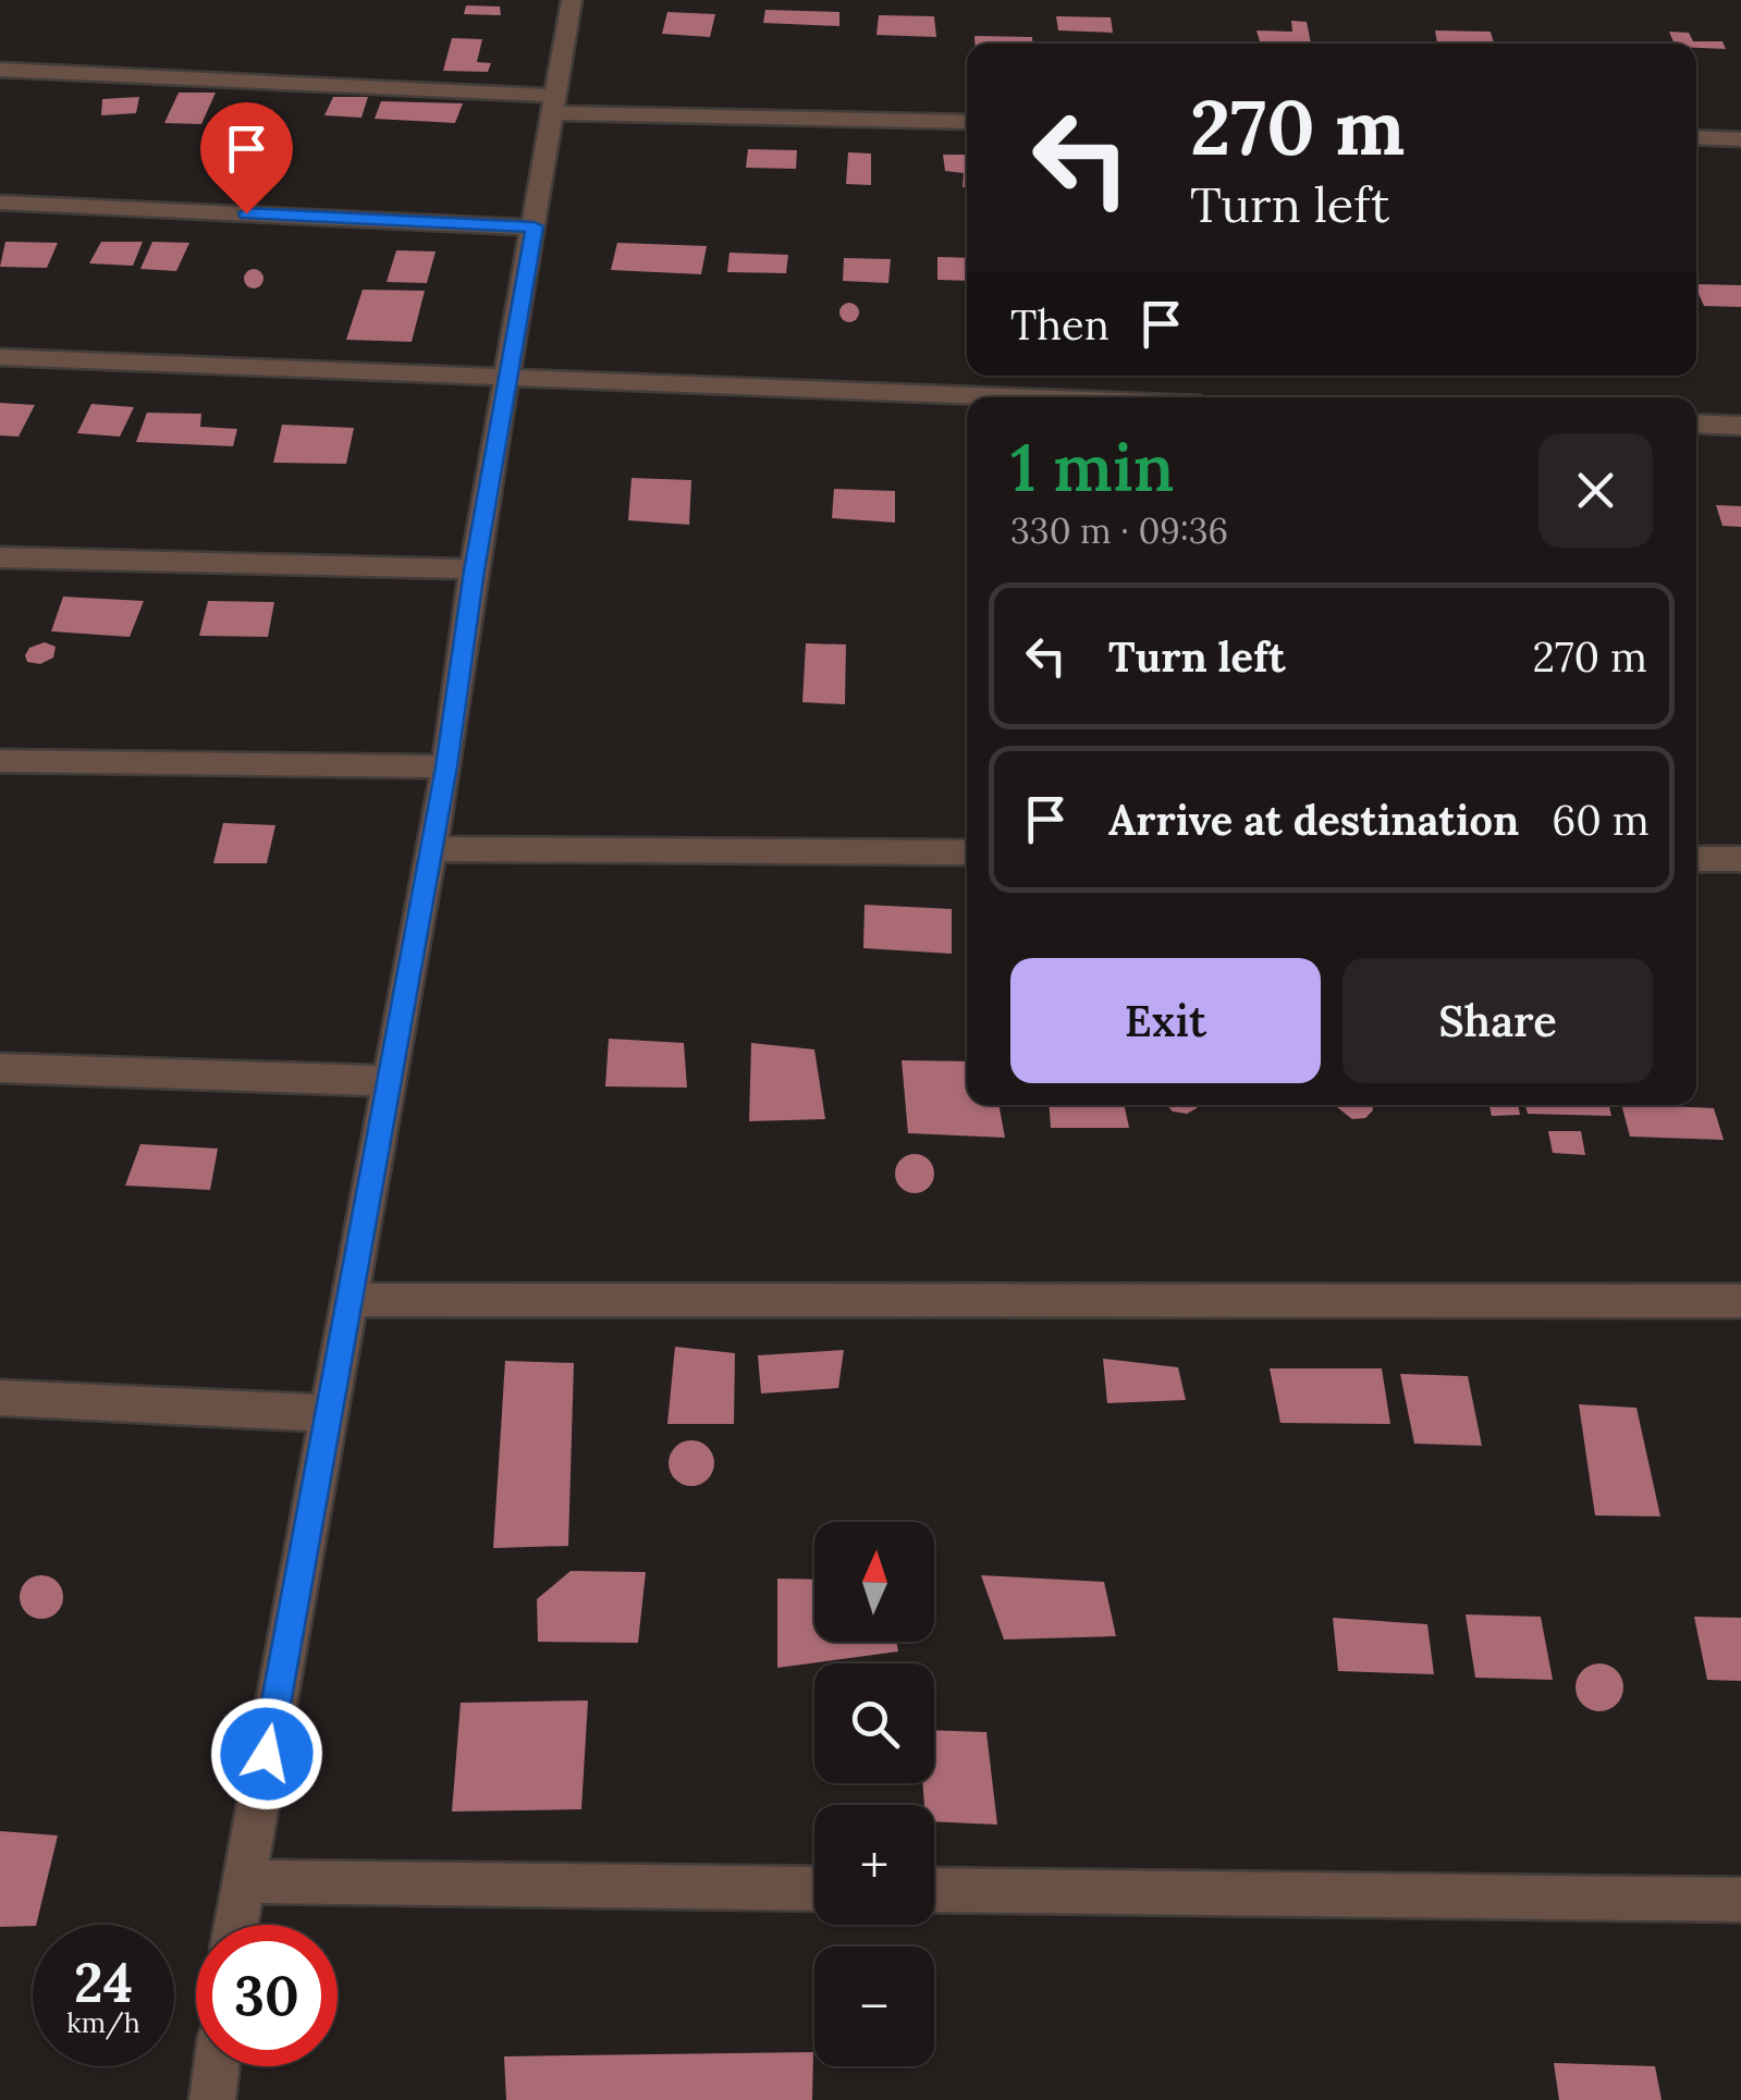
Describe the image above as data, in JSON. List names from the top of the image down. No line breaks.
{"north":"top","page":{"turn":["270 m","Turn left"],"then":"Then","heading":["1 min","330 m · 09:36"],"list":[{"name":"Turn left","value":"270 m"},{"name":"Arrive at destination","value":"60 m"}],"buttons":["Exit","Share"],"map_buttons":["+","−"],"speed":"24 km/h","limit":"30"}}
